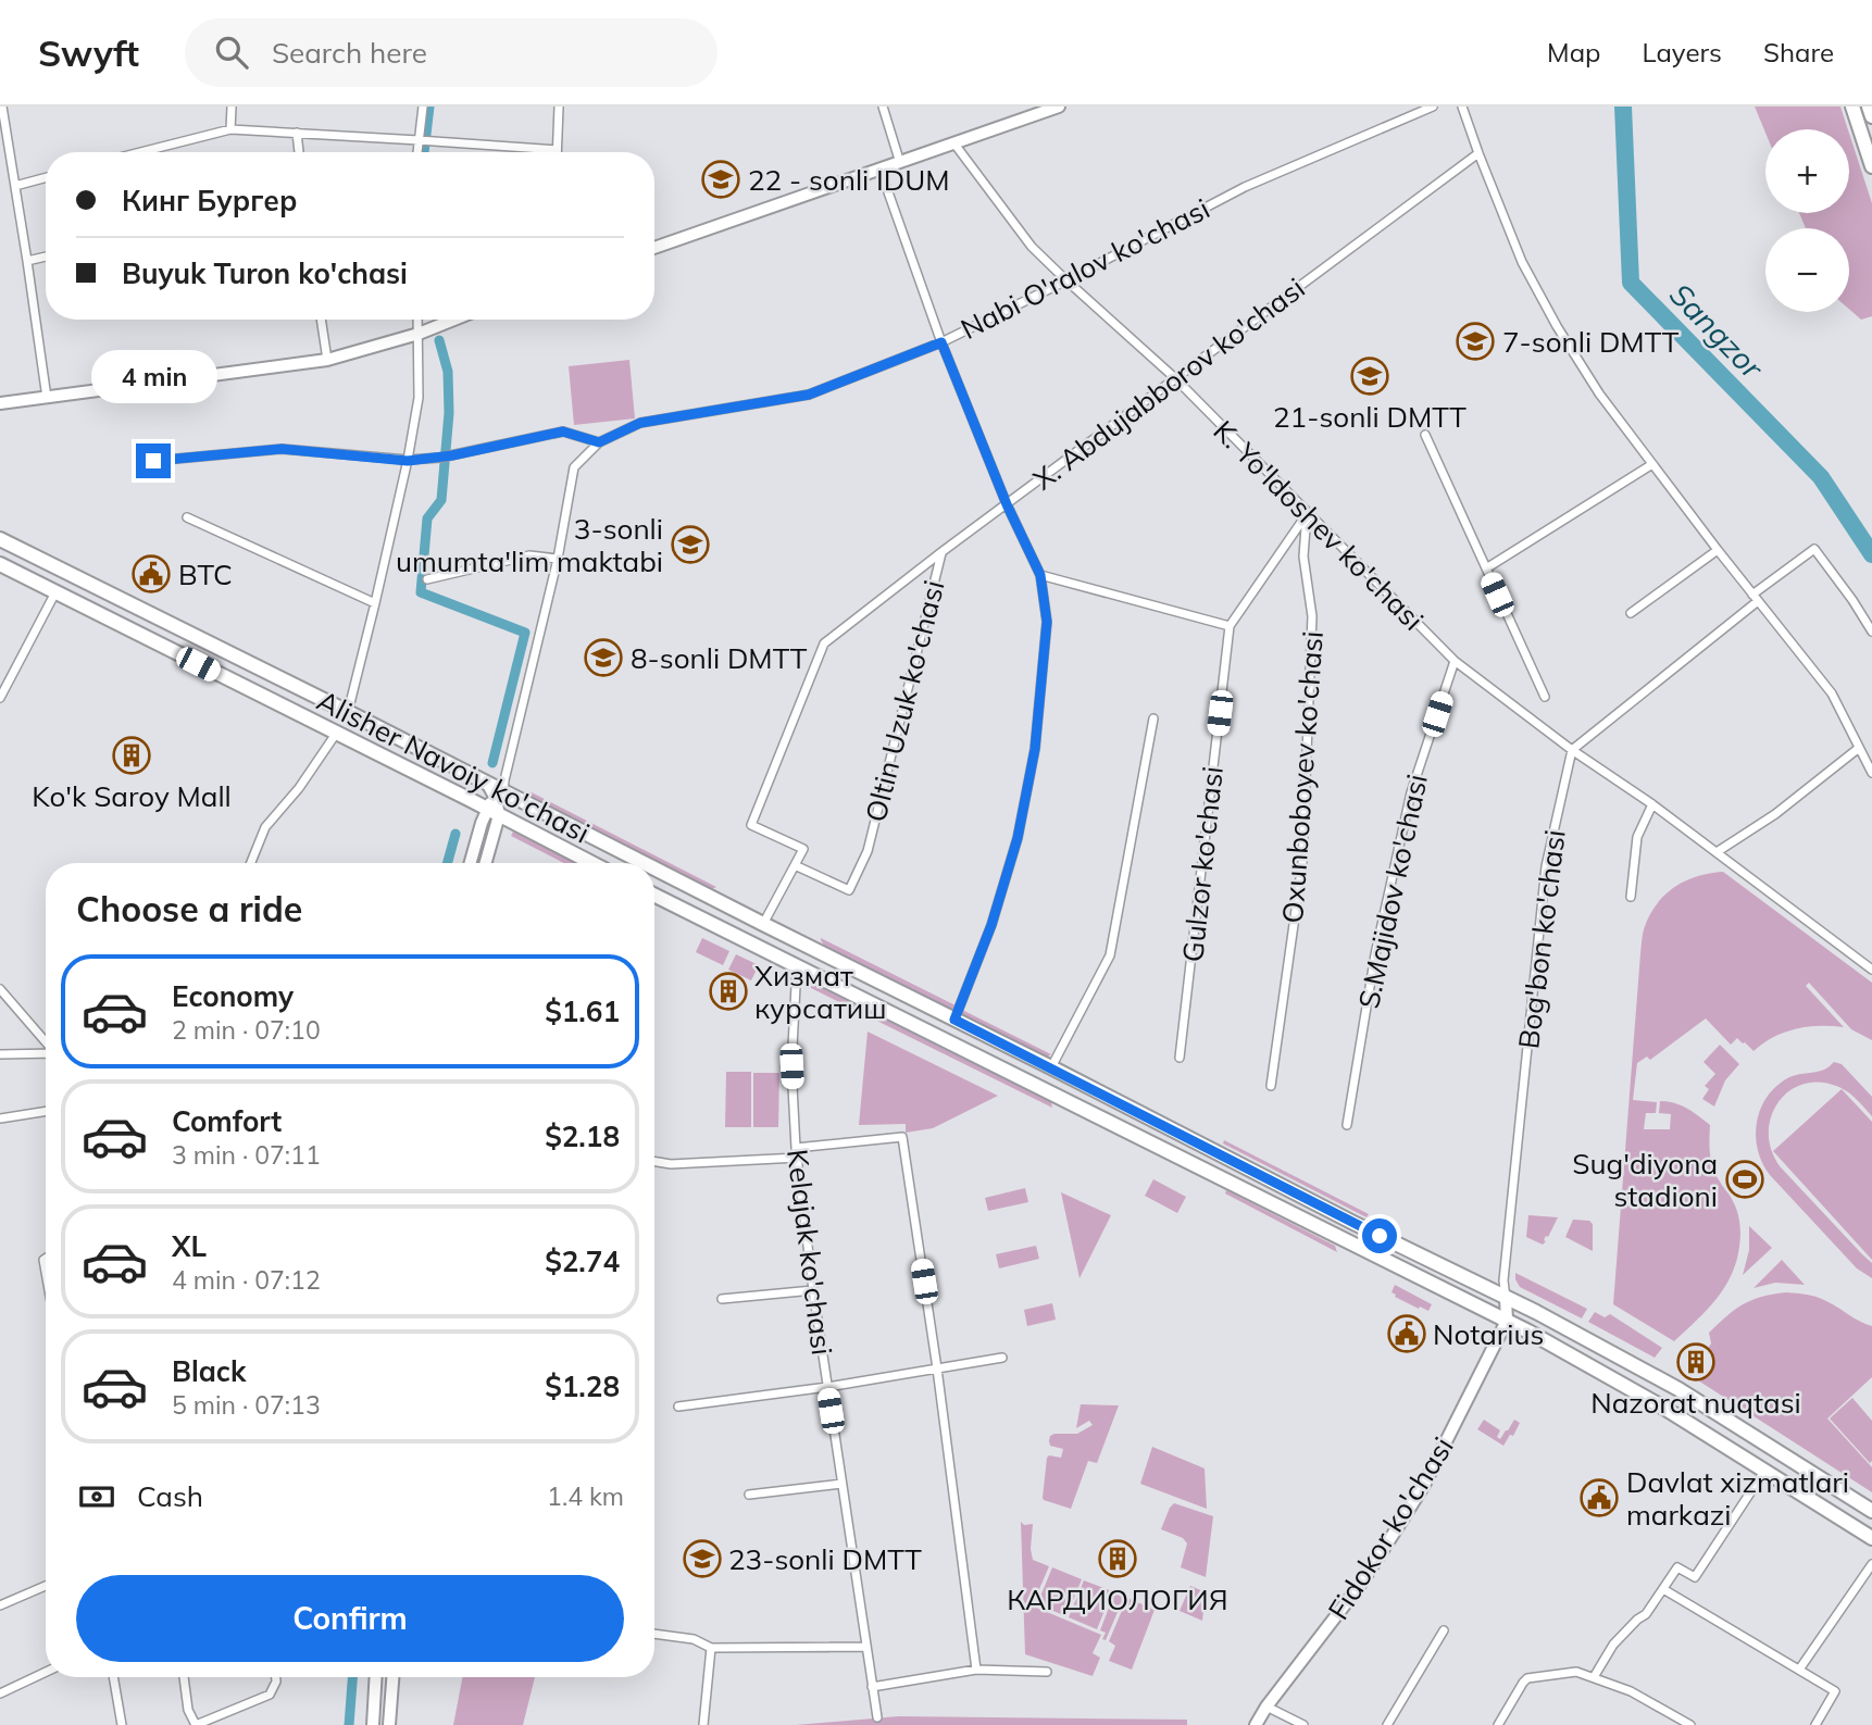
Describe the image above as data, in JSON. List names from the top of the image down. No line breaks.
{"streets":{"main road":["Alisher Navoiy ko'chasi","Bog'bon ko'chasi","Fidokor ko'chasi"],"street":["Nabi O'ralov ko'chasi","X. Abdujabborov ko'chasi","K. Yo'ldoshev ko'chasi","Oltin Uzuk ko'chasi","Oxunboboyev ko'chasi","Gulzor ko'chasi","S.Majidov ko'chasi","Kelajak ko'chasi"]},"crossings":[["Nabi O'ralov ko'chasi","K. Yo'ldoshev ko'chasi"],["X. Abdujabborov ko'chasi","K. Yo'ldoshev ko'chasi"],["X. Abdujabborov ko'chasi","Oltin Uzuk ko'chasi"],["K. Yo'ldoshev ko'chasi","Oxunboboyev ko'chasi"],["K. Yo'ldoshev ko'chasi","Gulzor ko'chasi"],["K. Yo'ldoshev ko'chasi","S.Majidov ko'chasi"],["K. Yo'ldoshev ko'chasi","Bog'bon ko'chasi"],["Alisher Navoiy ko'chasi","Bog'bon ko'chasi"],["Oxunboboyev ko'chasi","Gulzor ko'chasi"],["Bog'bon ko'chasi","Fidokor ko'chasi"]],"water":["Sangzor"],"places":{"school or university":["22 - sonli IDUM","7-sonli DMTT","21-sonli DMTT","3-sonli umumta'lim maktabi","8-sonli DMTT","23-sonli DMTT"],"public building":["BTC","Notarius","Davlat xizmatlari markazi"],"building":["Ko'k Saroy Mall","Хизмат курсатиш","Nazorat nuqtasi","КАРДИОЛОГИЯ"],"sports":["Sug'diyona stadioni"]},"page":{"header":"Swyft","search":"Search here","nav":["Map","Layers","Share"],"map_buttons":["+","−"],"banner":["Кинг Бургер","Buyuk Turon ko'chasi"],"bubble":"4 min","heading":"Choose a ride","list":[{"name":"Economy","note":"2 min · 07:10","value":"$1.61"},{"name":"Comfort","note":"3 min · 07:11","value":"$2.18"},{"name":"XL","note":"4 min · 07:12","value":"$2.74"},{"name":"Black","note":"5 min · 07:13","value":"$1.28"}],"pay":["Cash","1.4 km"],"buttons":"Confirm"}}
